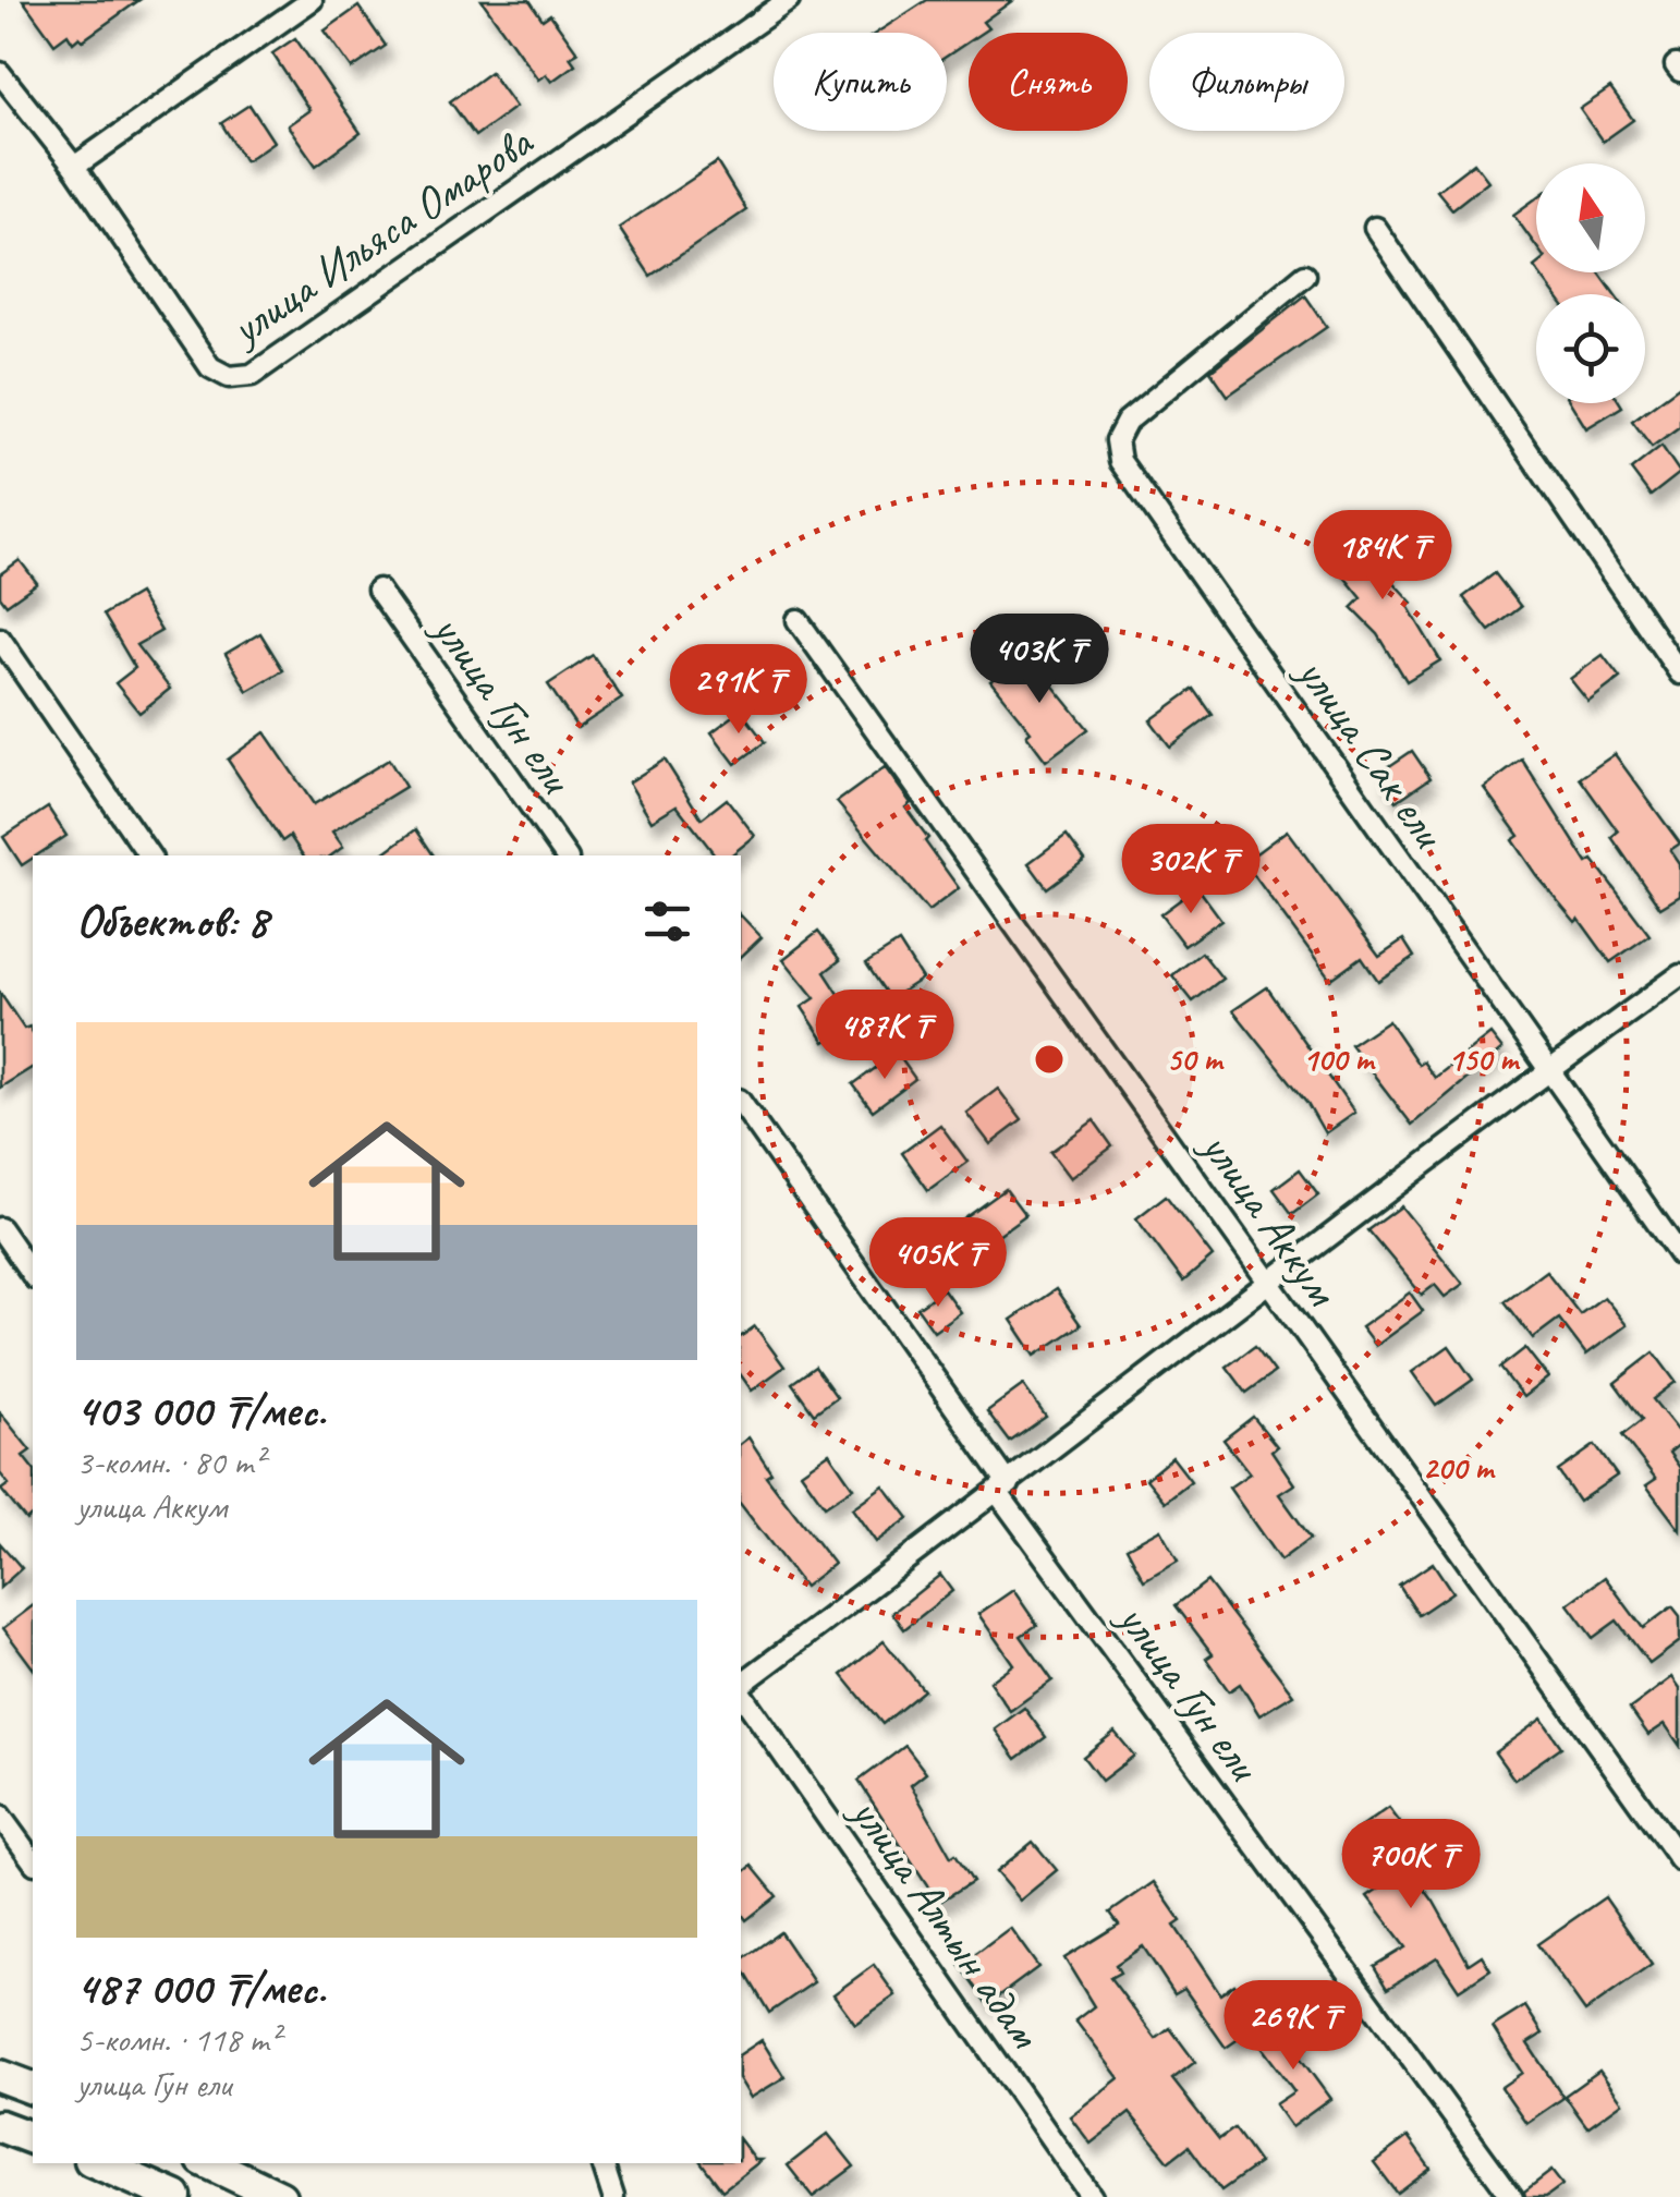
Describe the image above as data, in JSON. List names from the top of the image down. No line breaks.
{"streets":{"street":["улица Ильяса Омарова","улица Гун ели","улица Сак ели","улица Аккум","улица Алтын адам"]},"north":"top","page":{"chip":["Купить","Снять","Фильтры"],"price":["184K ₸","403K ₸","291K ₸","302K ₸","487K ₸","405K ₸","700K ₸","269K ₸"],"heading":"Объектов: 8","list":[{"name":"403 000 ₸/мес.","note":"3-комн. · 80 m² · улица Аккум"},{"name":"487 000 ₸/мес.","note":"5-комн. · 118 m² · улица Гун ели"}]},"rings":["50 m","100 m","150 m","200 m"]}
